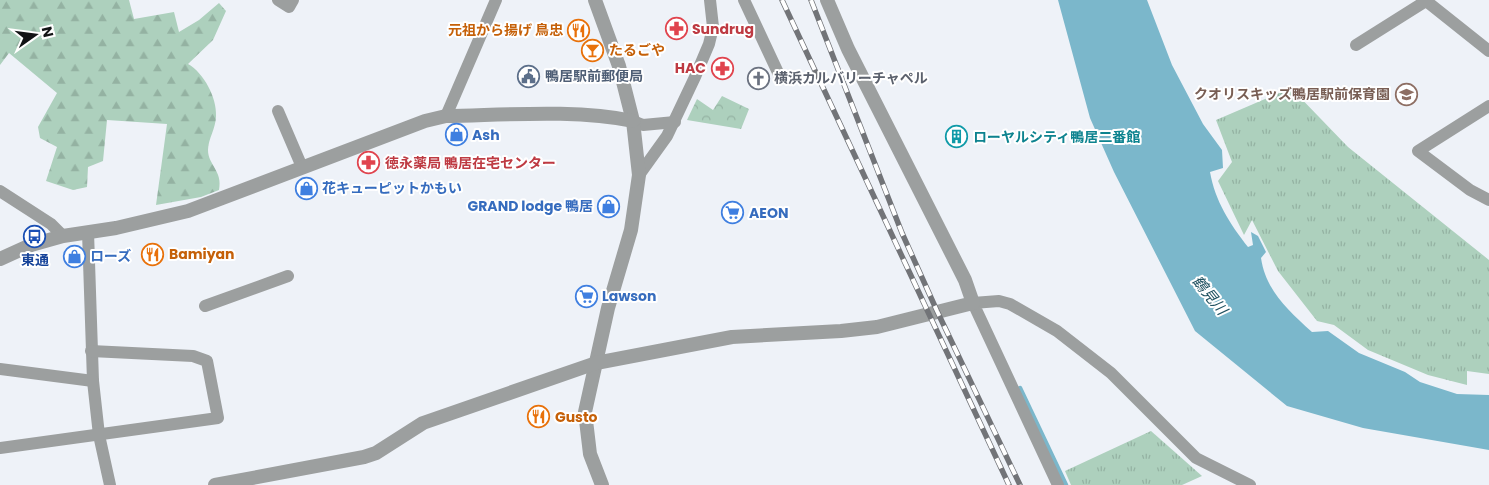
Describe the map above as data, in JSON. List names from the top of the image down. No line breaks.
{"water":["鶴見川"],"places":{"pharmacy":["Sundrug","HAC","徳永薬局 鴨居在宅センター"],"restaurant":["元祖から揚げ 鳥忠","Bamiyan","Gusto"],"bar":["たるごや"],"public building":["鴨居駅前郵便局"],"church":["横浜カルバリーチャペル"],"school or university":["クオリスキッズ鴨居駅前保育園"],"shop":["Ash","花キューピットかもい","GRAND lodge 鴨居","ローズ"],"building":["ローヤルシティ鴨居二番館"],"supermarket":["AEON","Lawson"],"bus stop":["東通"]},"north":"right"}
